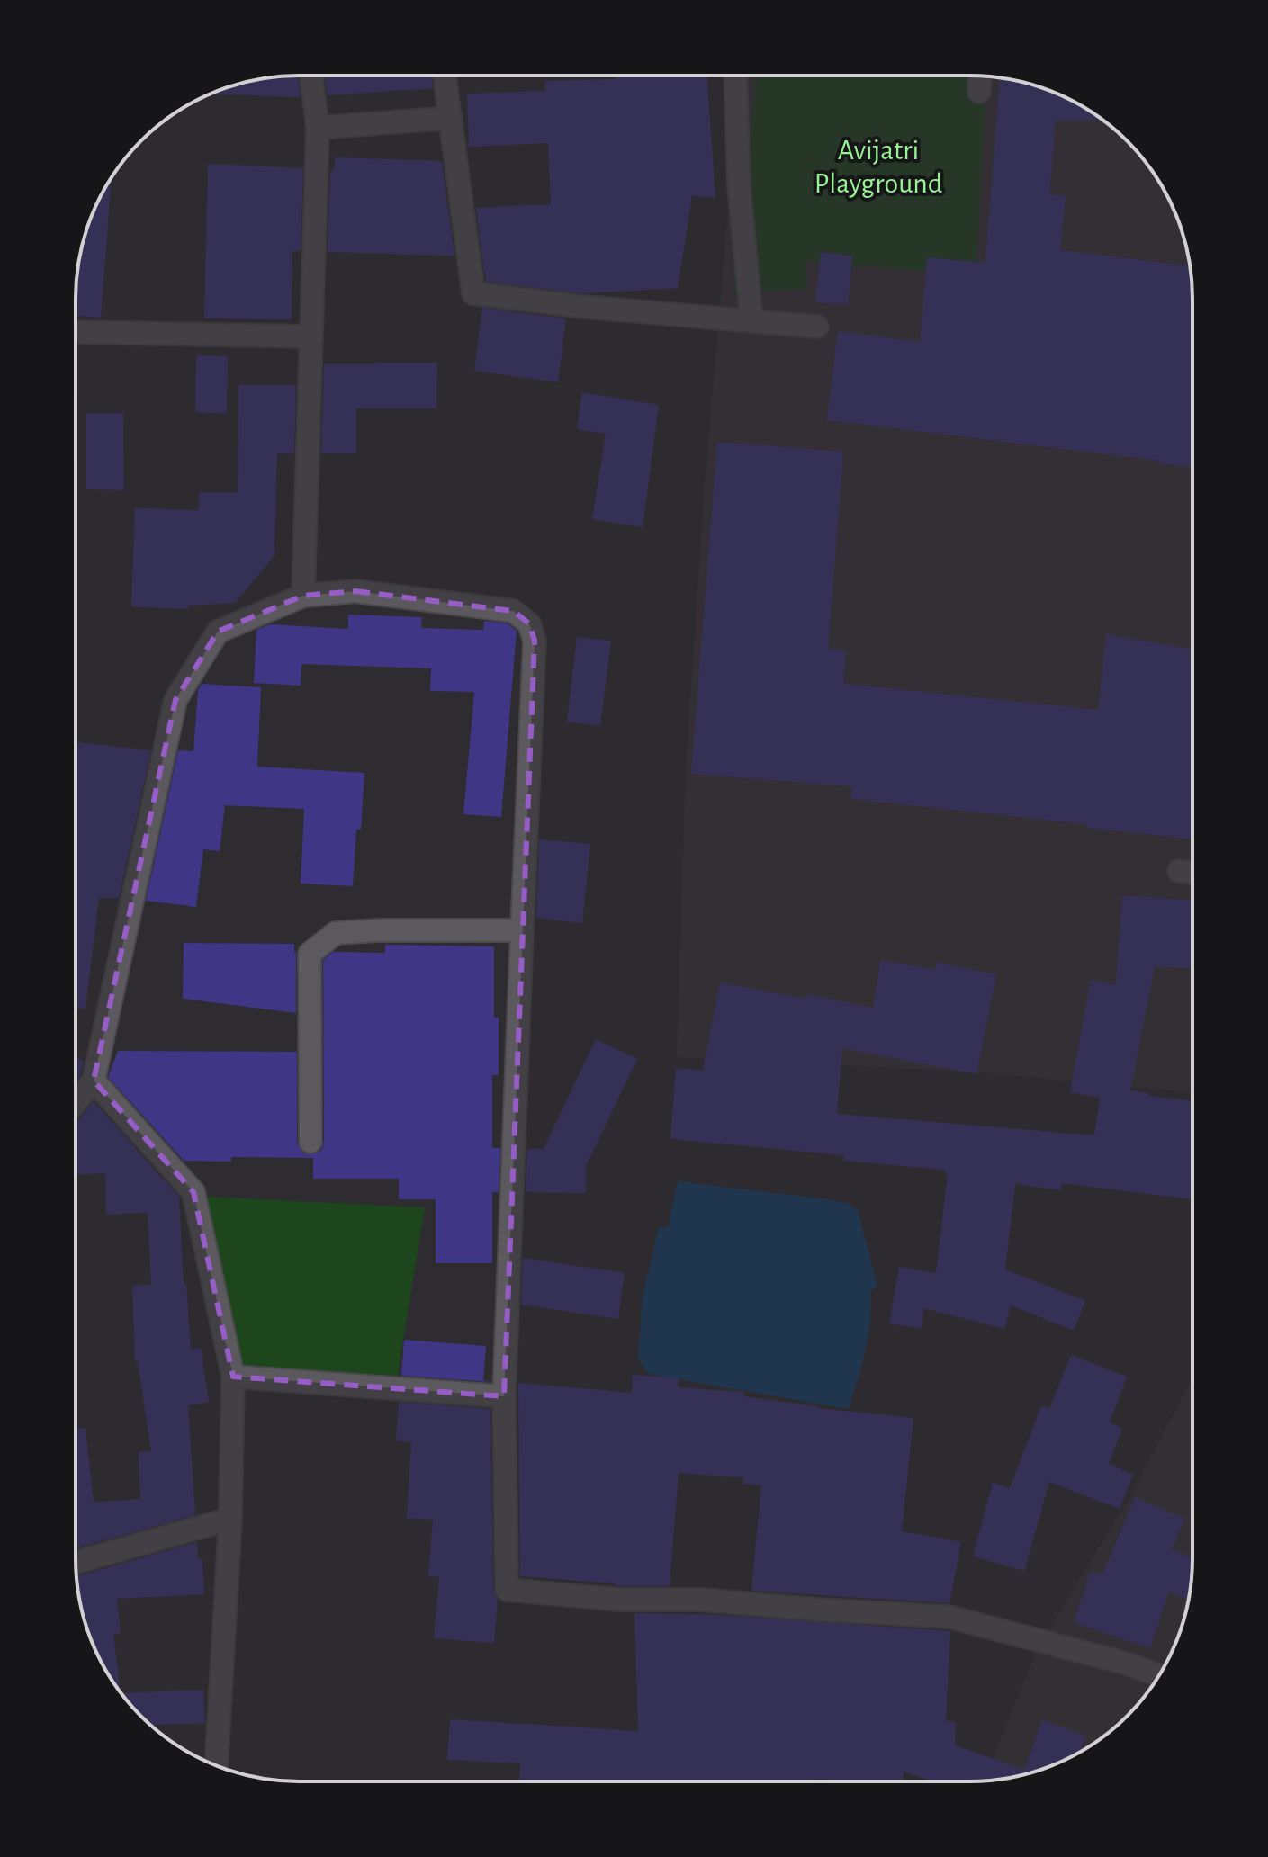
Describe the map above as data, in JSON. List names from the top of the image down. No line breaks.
{"parks":["Avijatri Playground"]}
